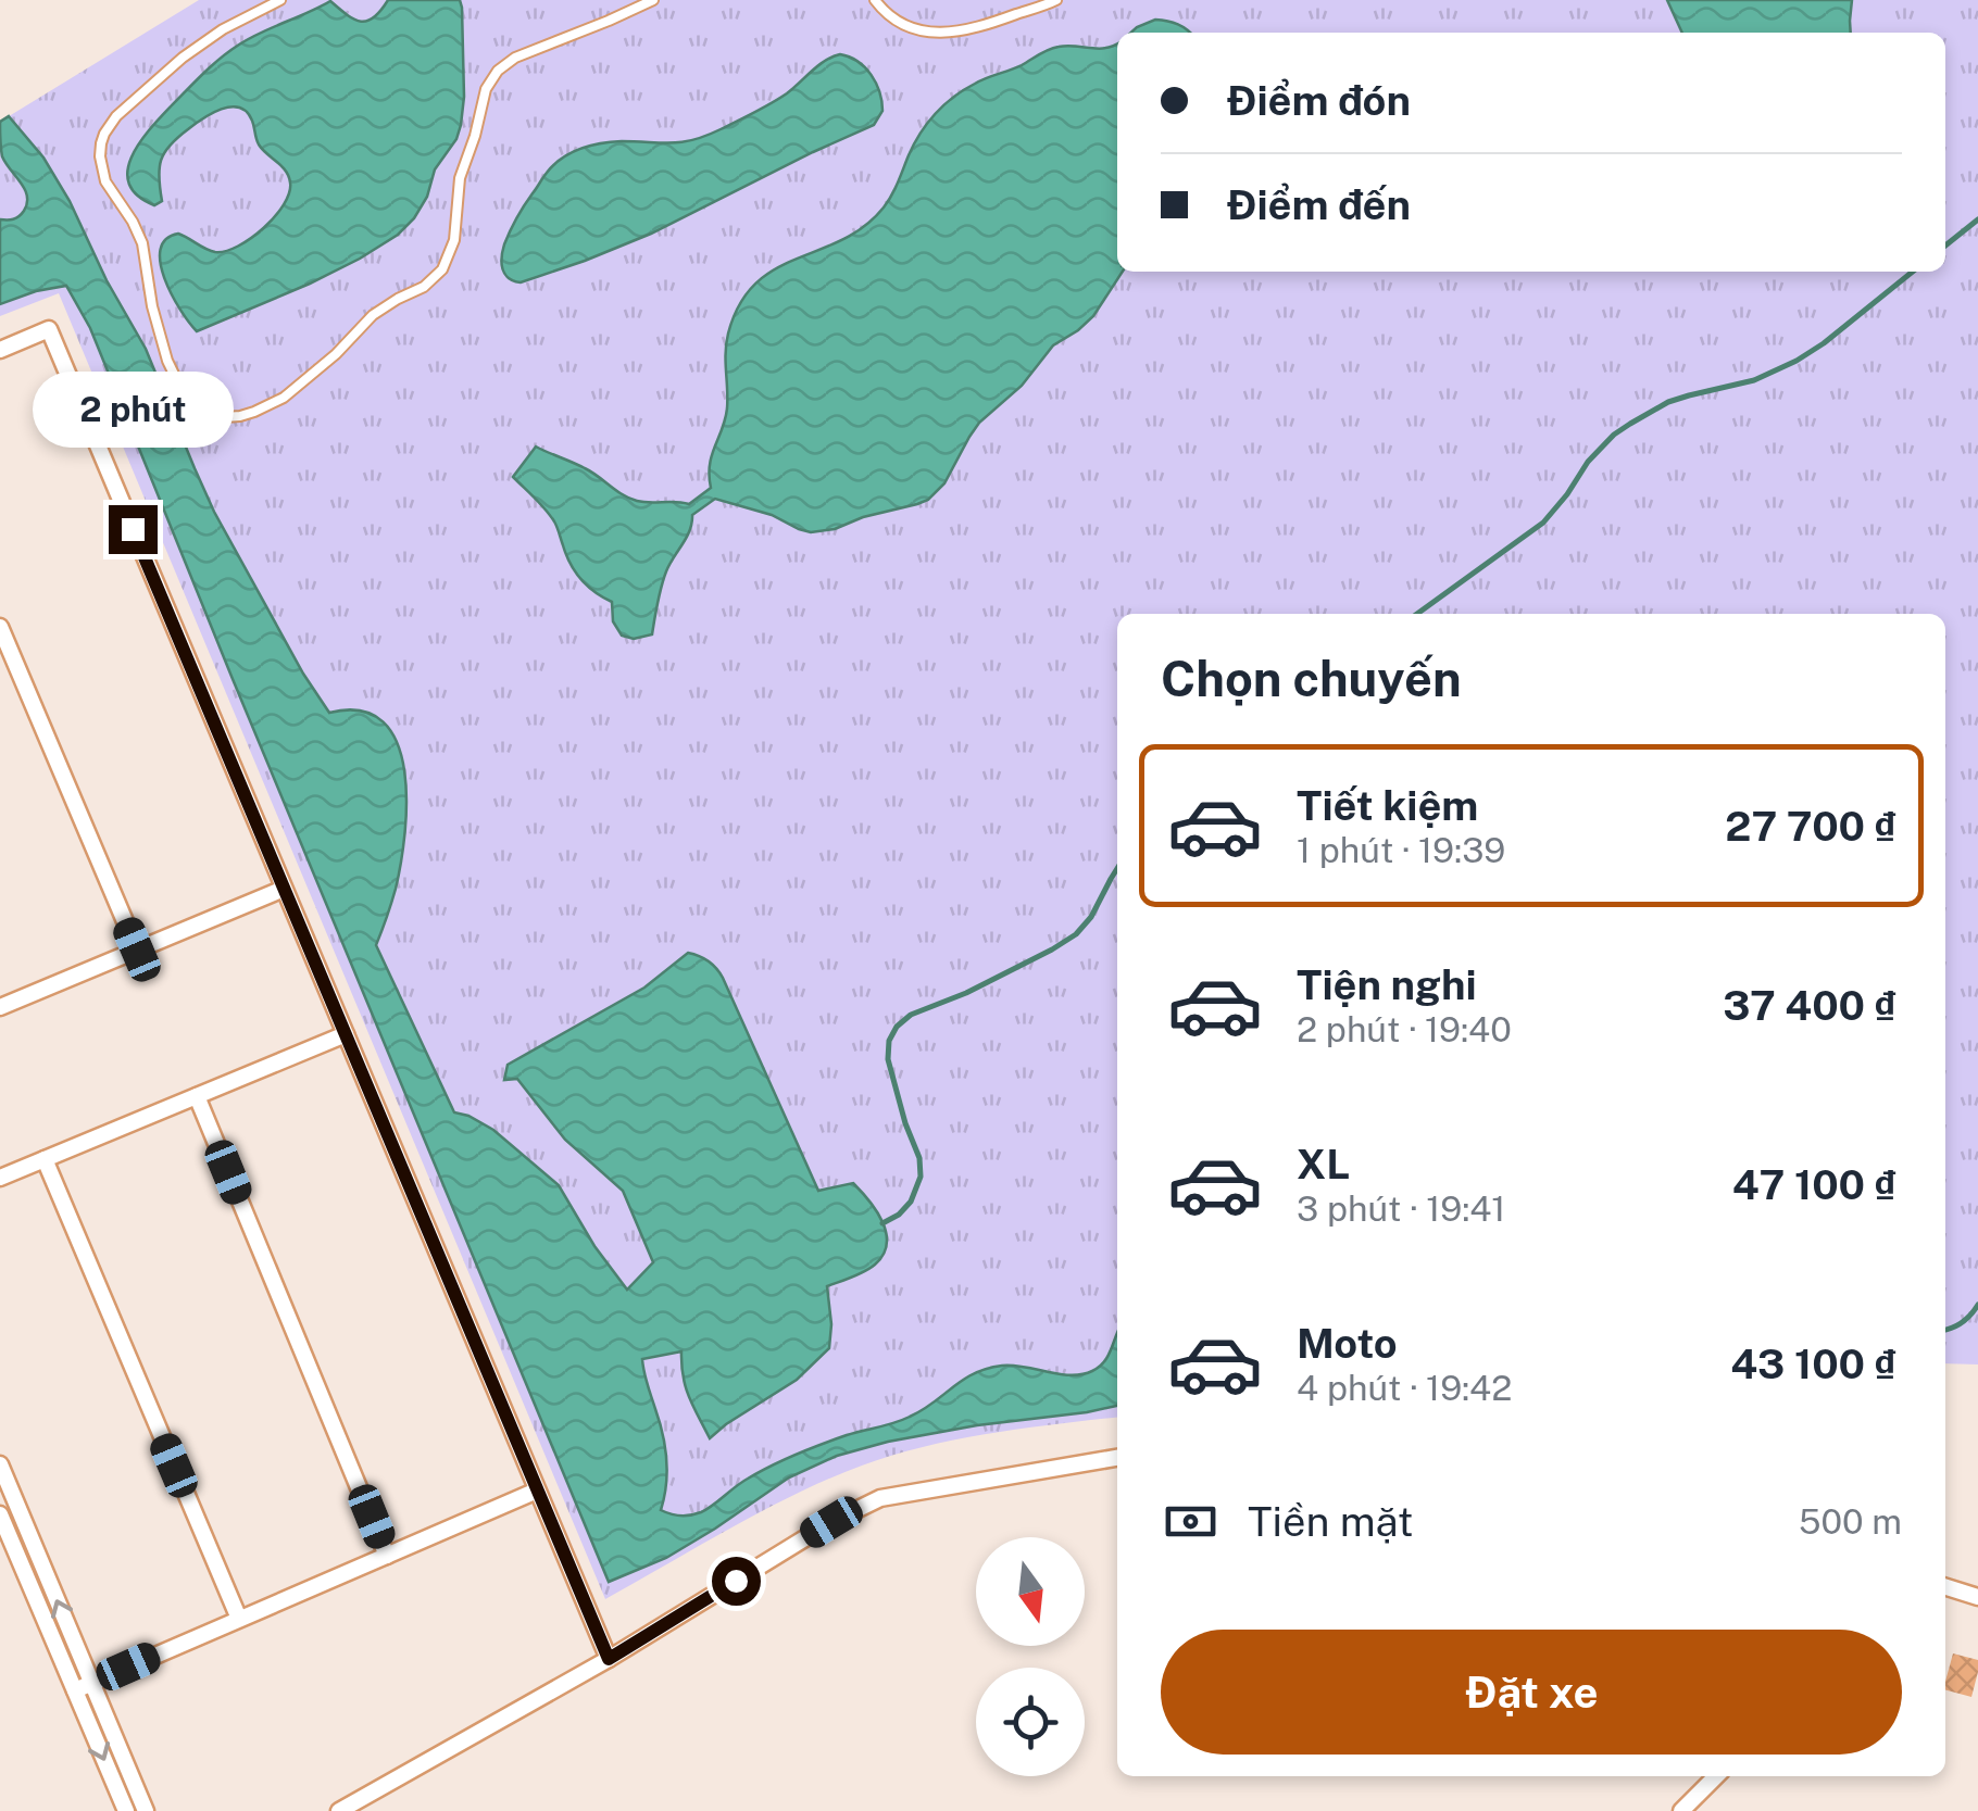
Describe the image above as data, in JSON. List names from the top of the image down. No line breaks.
{"north":"bottom","page":{"banner":["Điểm đón","Điểm đến"],"bubble":"2 phút","heading":"Chọn chuyến","list":[{"name":"Tiết kiệm","note":"1 phút · 19:39","value":"27 700 ₫"},{"name":"Tiện nghi","note":"2 phút · 19:40","value":"37 400 ₫"},{"name":"XL","note":"3 phút · 19:41","value":"47 100 ₫"},{"name":"Moto","note":"4 phút · 19:42","value":"43 100 ₫"}],"pay":["Tiền mặt","500 m"],"buttons":"Đặt xe"}}
